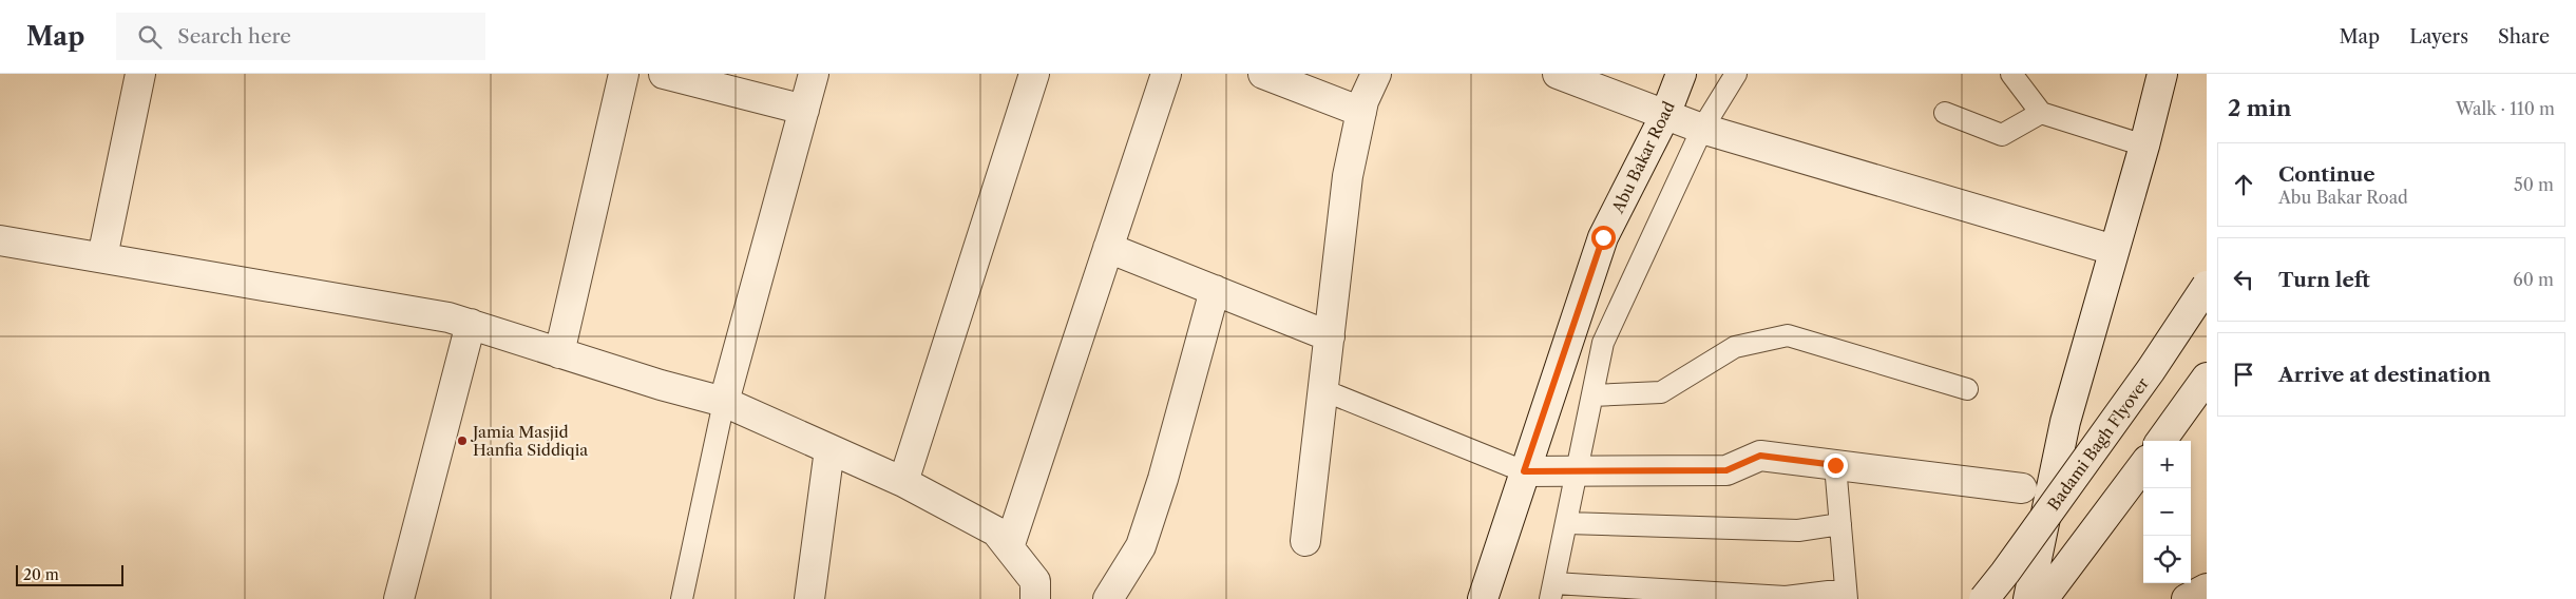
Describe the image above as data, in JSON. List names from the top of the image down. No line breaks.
{"streets":{"street":["Abu Bakar Road","Badami Bagh Flyover"]},"places":["Jamia Masjid Hanfia Siddiqia"],"scale_bar":"20 m","page":{"header":"Map","search":"Search here","nav":["Map","Layers","Share"],"heading":["2 min","Walk · 110 m"],"list":[["Continue","Abu Bakar Road","50 m"],["Turn left","60 m"],"Arrive at destination"],"map_buttons":["+","−"],"scale":"20 m"}}
